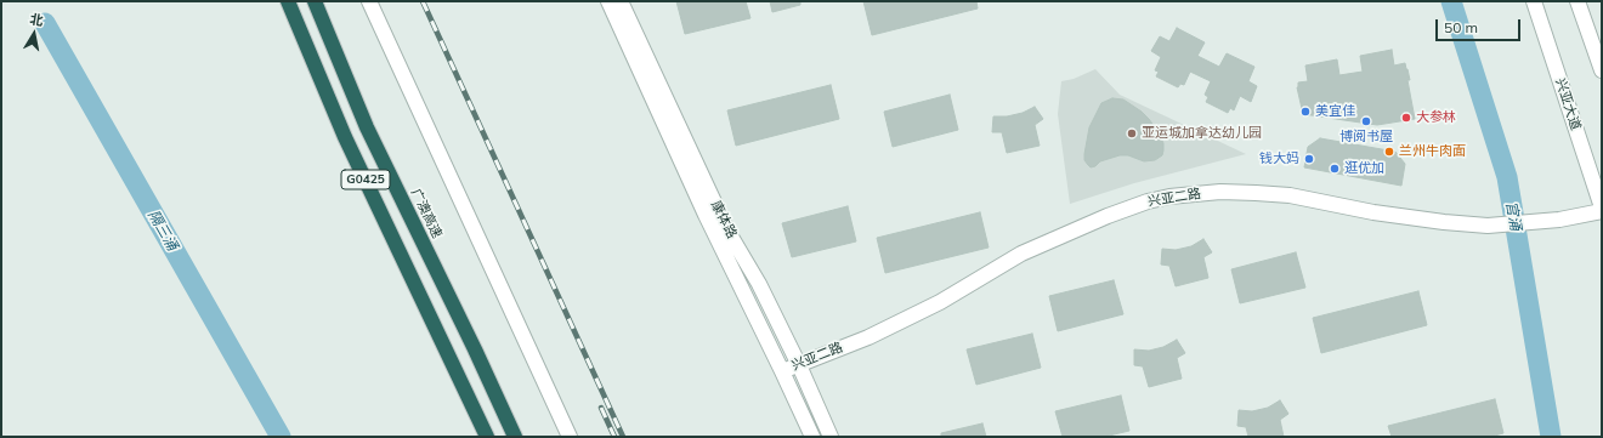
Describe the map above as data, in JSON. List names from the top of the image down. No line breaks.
{"streets":{"highway":["G0425","广澳高速"],"street":["兴亚大道","兴亚二路","康体路"]},"crossings":[["兴亚大道","兴亚二路"],["兴亚二路","康体路"]],"water":["官涌","隔三涌"],"places":["美宜佳","大参林","博阅书屋","亚运城加拿达幼儿园","兰州牛肉面","钱大妈","逛优加"],"scale_bar":"50 m","north":"top"}
